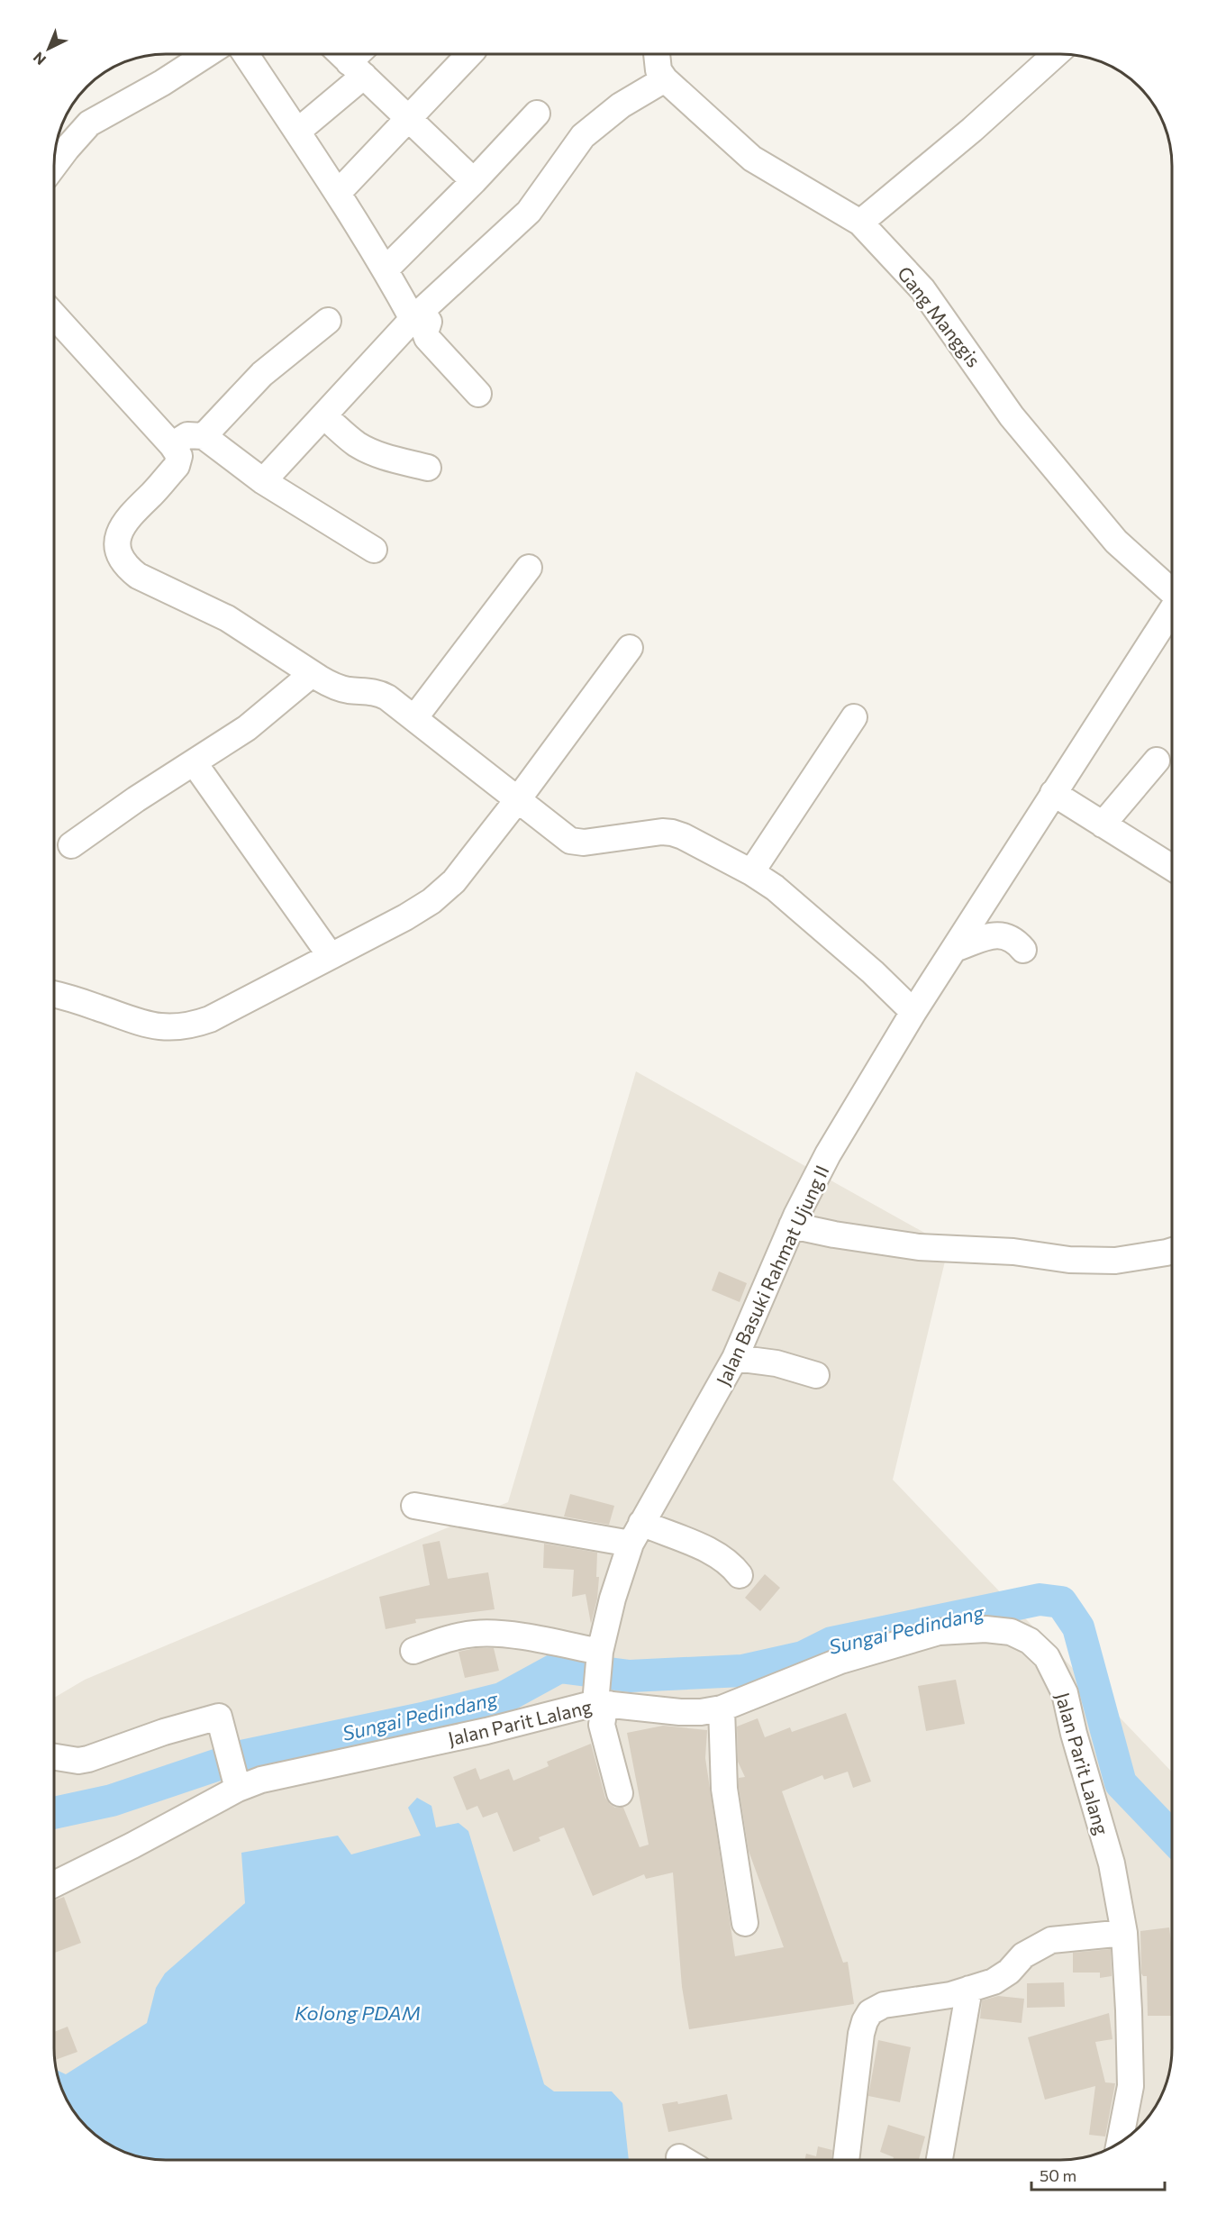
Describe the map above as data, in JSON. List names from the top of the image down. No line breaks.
{"streets":{"street":["Gang Manggis","Jalan Basuki Rahmat Ujung II","Jalan Parit Lalang"]},"crossings":[["Jalan Basuki Rahmat Ujung II","Jalan Parit Lalang"]],"water":["Sungai Pedindang","Kolong PDAM"],"scale_bar":"50 m","north":"bottom left"}
